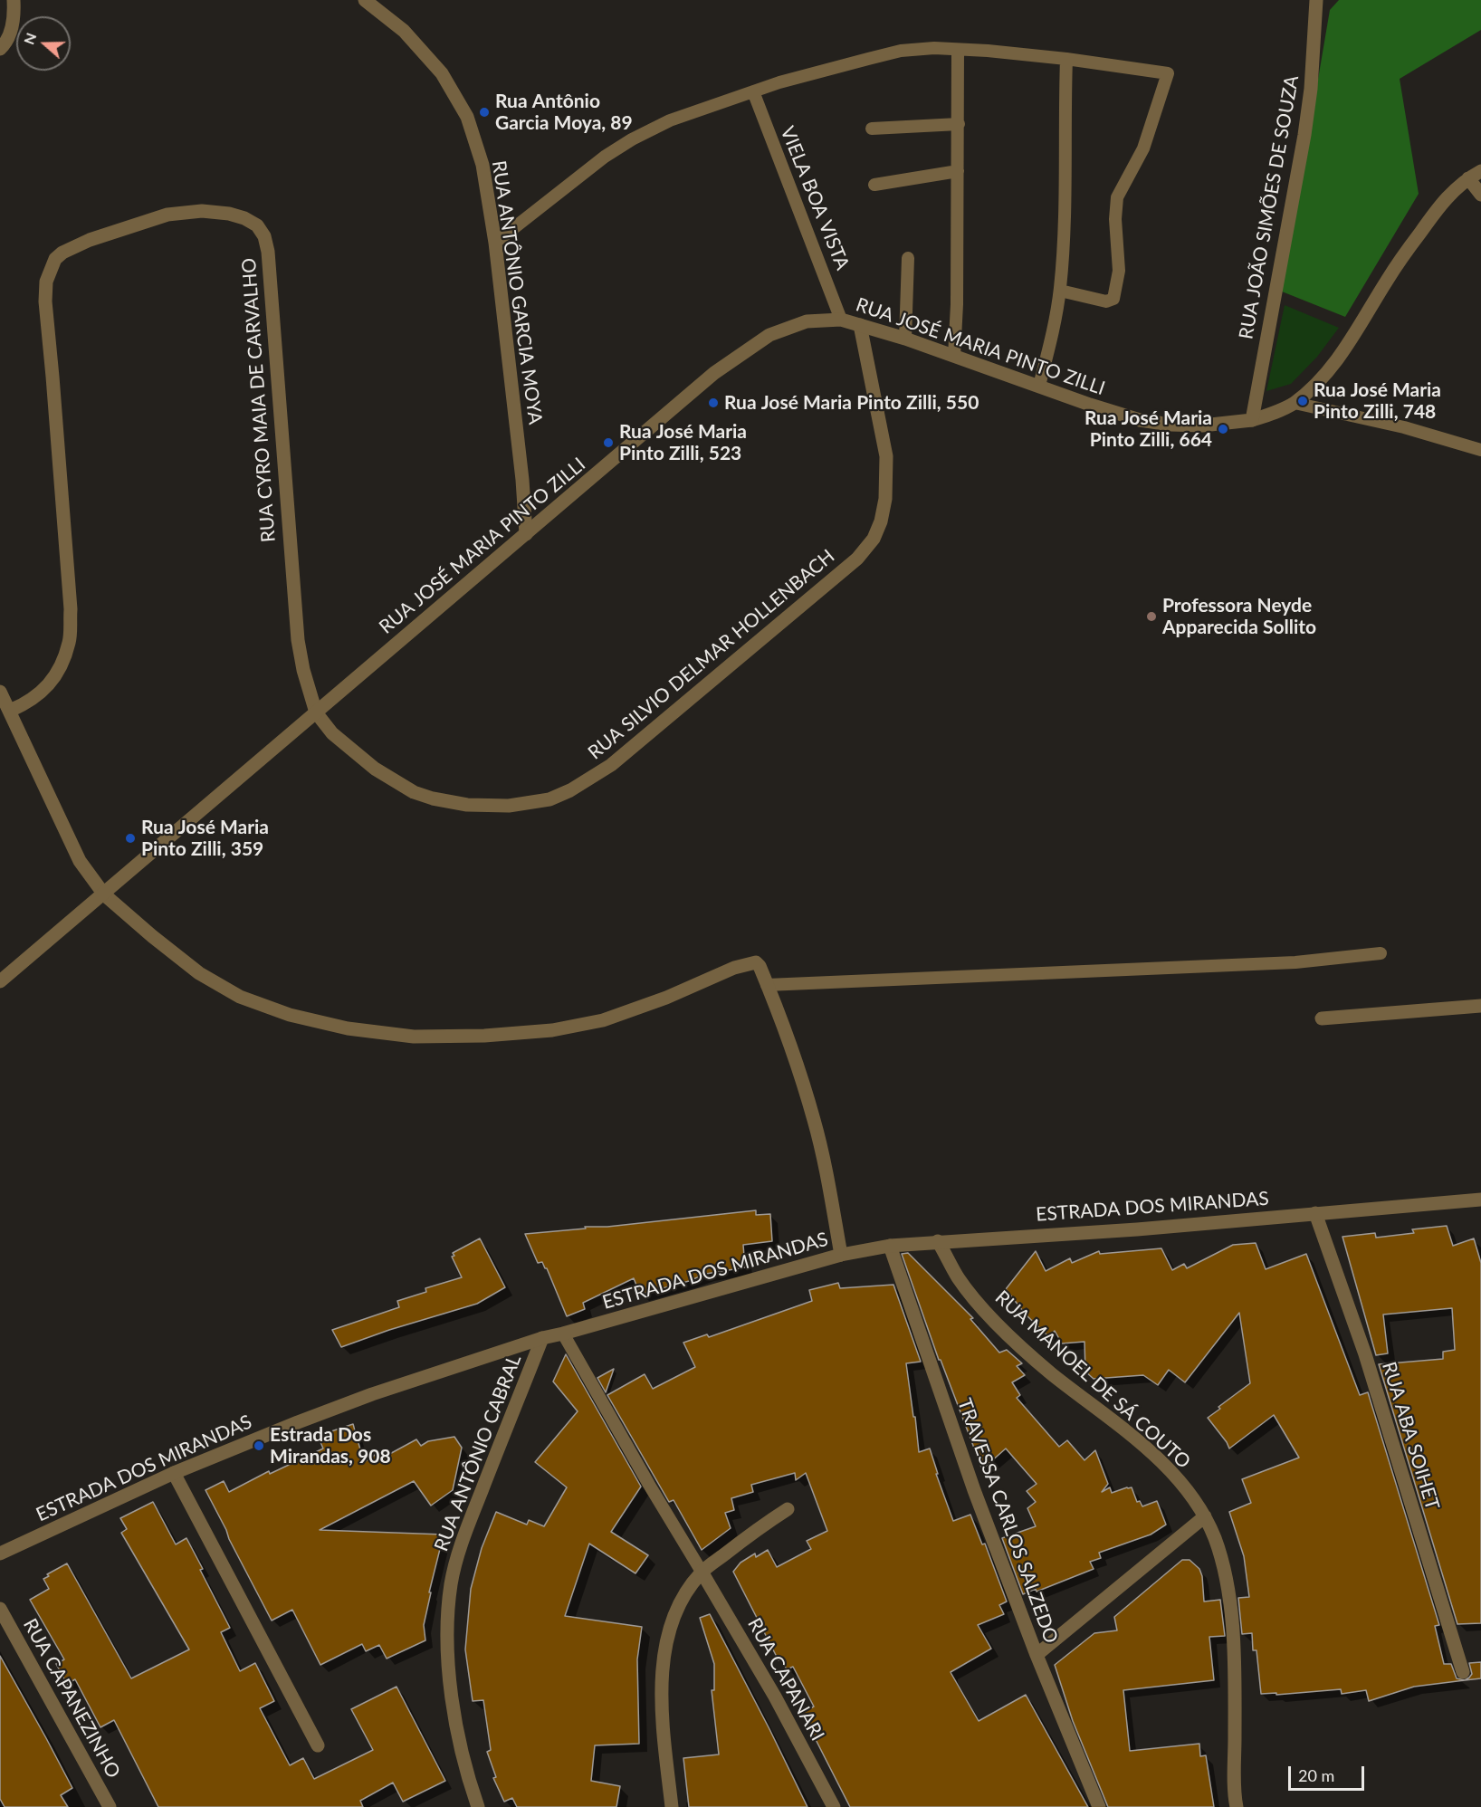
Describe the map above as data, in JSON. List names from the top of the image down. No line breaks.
{"streets":{"street":["RUA JOÃO SIMÕES DE SOUZA","RUA ANTÔNIO GARCIA MOYA","RUA JOSÉ MARIA PINTO ZILLI","RUA CYRO MAIA DE CARVALHO","RUA SILVIO DELMAR HOLLENBACH","ESTRADA DOS MIRANDAS","RUA MANOEL DE SÁ COUTO","RUA ABA SOIHET","RUA ANTÔNIO CABRAL","TRAVESSA CARLOS SALZEDO","RUA CAPANARI","RUA CAPANEZINHO"],"lane":["VIELA BOA VISTA"]},"crossings":[["VIELA BOA VISTA","RUA JOSÉ MARIA PINTO ZILLI"],["RUA JOÃO SIMÕES DE SOUZA","RUA JOSÉ MARIA PINTO ZILLI"],["RUA ANTÔNIO GARCIA MOYA","RUA JOSÉ MARIA PINTO ZILLI"],["RUA JOSÉ MARIA PINTO ZILLI","RUA CYRO MAIA DE CARVALHO"],["RUA JOSÉ MARIA PINTO ZILLI","RUA SILVIO DELMAR HOLLENBACH"],["RUA CYRO MAIA DE CARVALHO","RUA SILVIO DELMAR HOLLENBACH"],["ESTRADA DOS MIRANDAS","RUA MANOEL DE SÁ COUTO"],["ESTRADA DOS MIRANDAS","RUA ABA SOIHET"],["ESTRADA DOS MIRANDAS","RUA ANTÔNIO CABRAL"],["ESTRADA DOS MIRANDAS","TRAVESSA CARLOS SALZEDO"]],"places":["Rua Antônio Garcia Moya, 89","Rua José Maria Pinto Zilli, 748","Rua José Maria Pinto Zilli, 550","Rua José Maria Pinto Zilli, 664","Rua José Maria Pinto Zilli, 523","Professora Neyde Apparecida Sollito","Rua José Maria Pinto Zilli, 359","Estrada Dos Mirandas, 908"],"scale_bar":"20 m","north":"left"}
